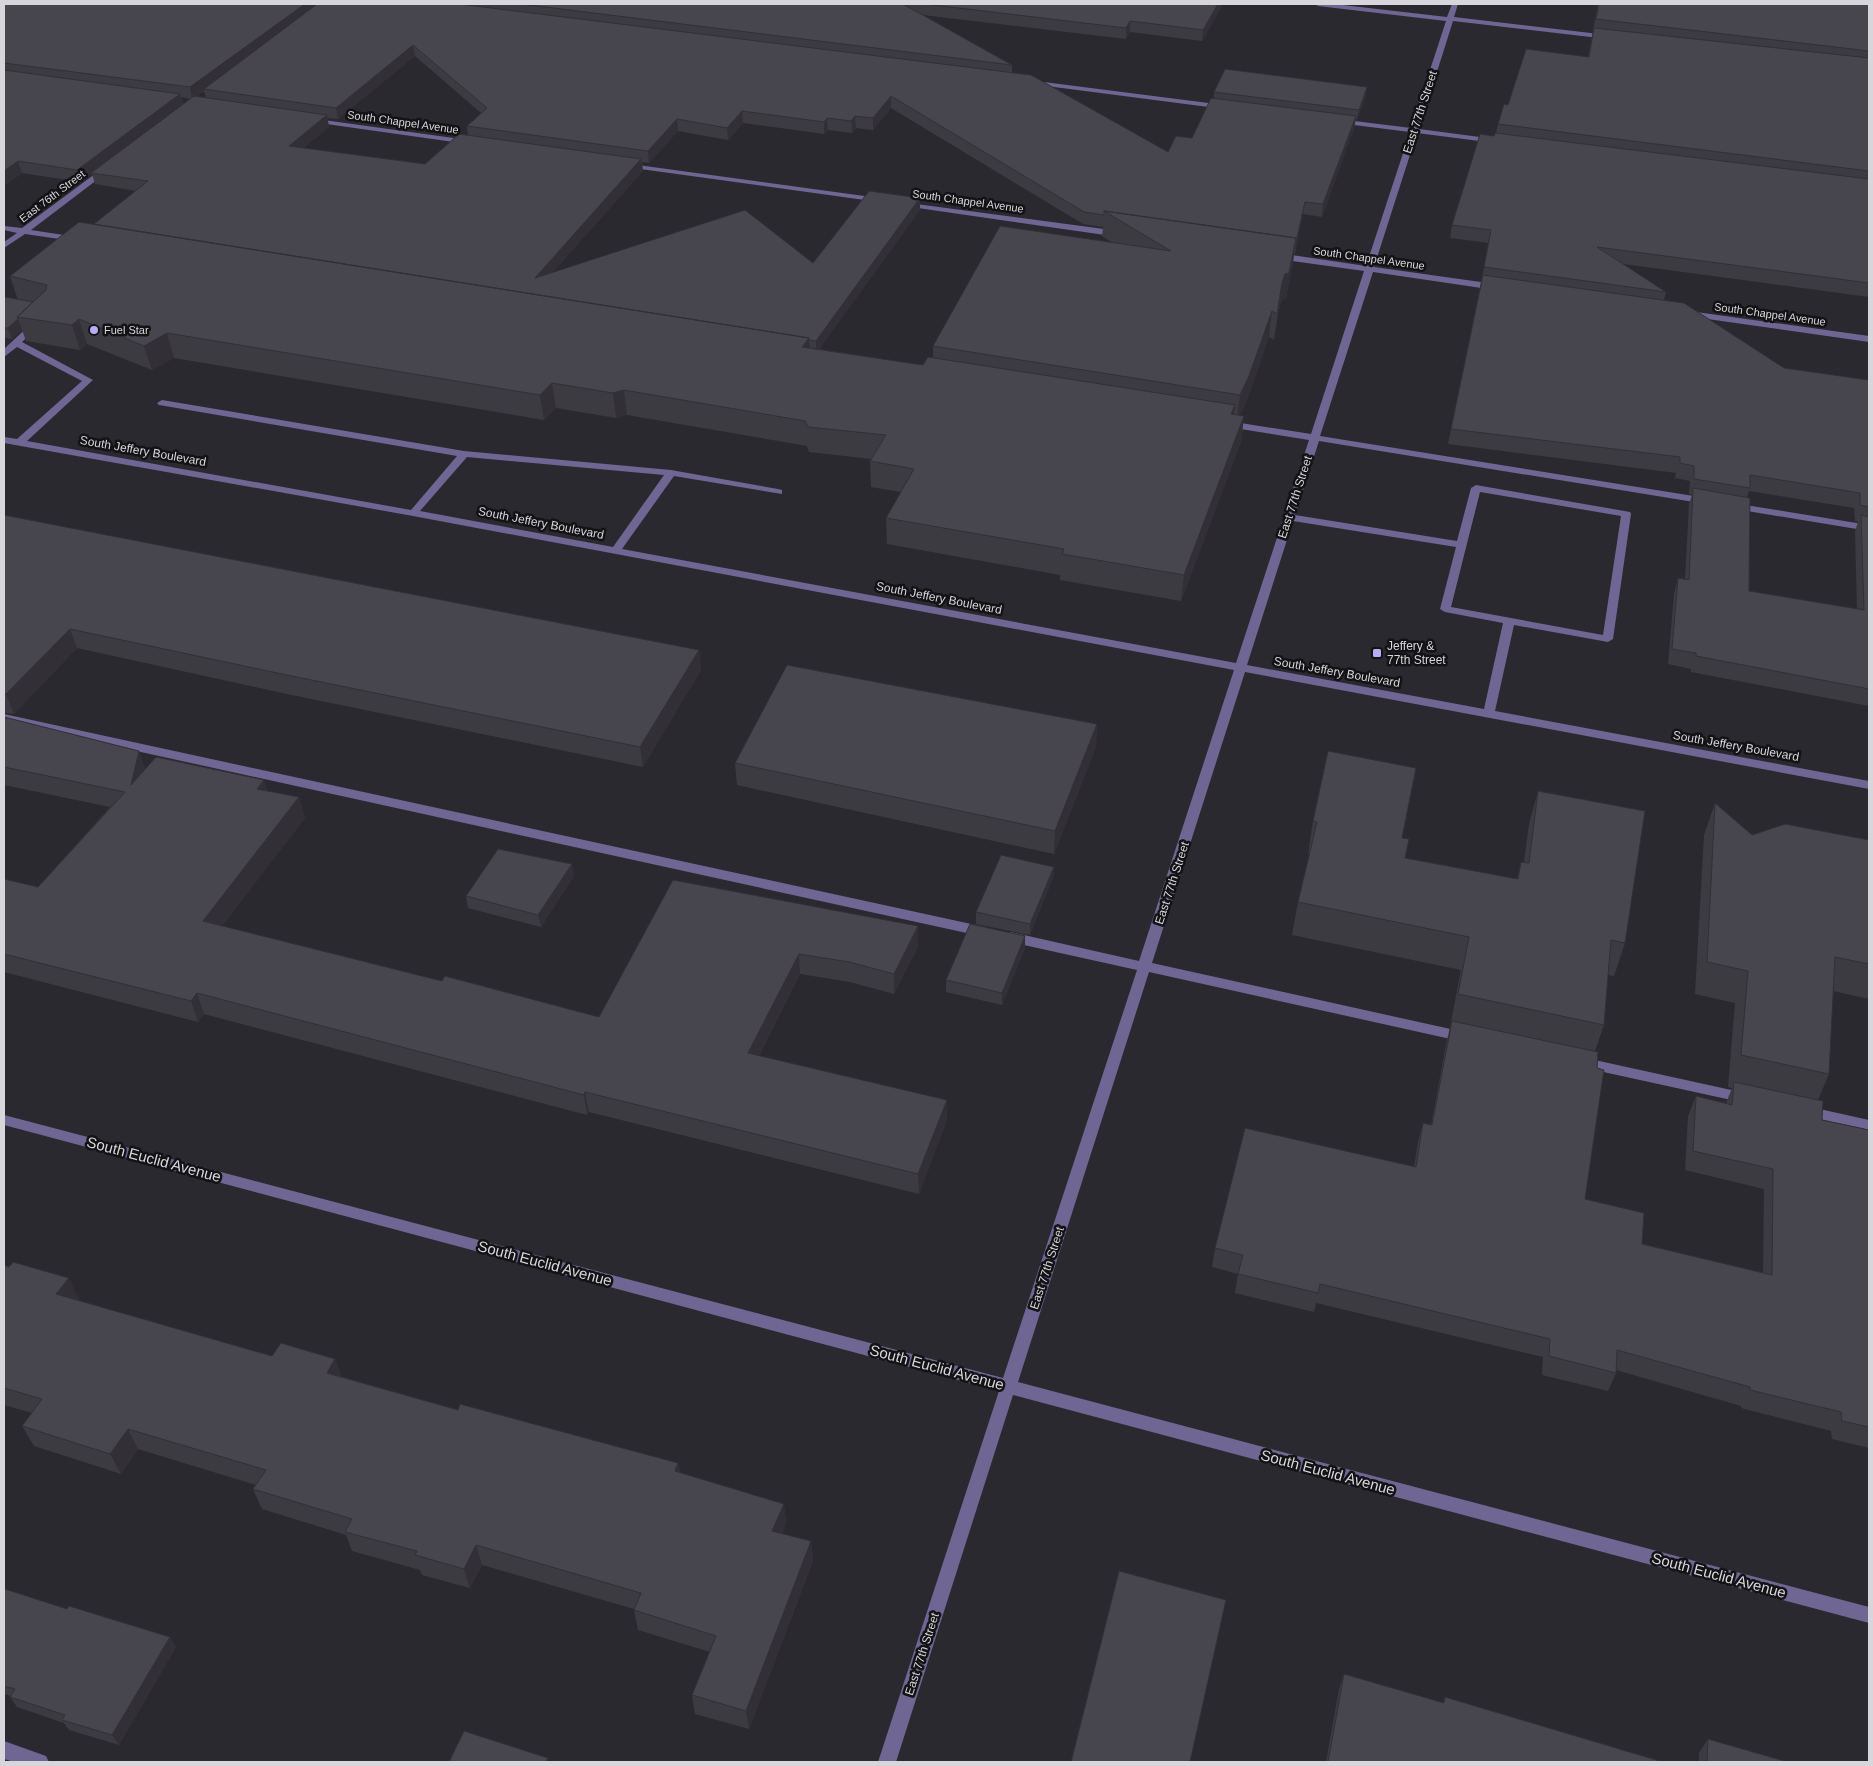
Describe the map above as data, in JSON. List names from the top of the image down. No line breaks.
{"streets":{"street":["East 77th Street","South Chappel Avenue","East 76th Street","South Jeffery Boulevard","South Euclid Avenue"]},"crossings":[["East 77th Street","South Chappel Avenue"],["East 77th Street","South Jeffery Boulevard"],["East 77th Street","South Euclid Avenue"]],"places":{"other":["Fuel Star"],"transit":["Jeffery & 77th Street"]}}
